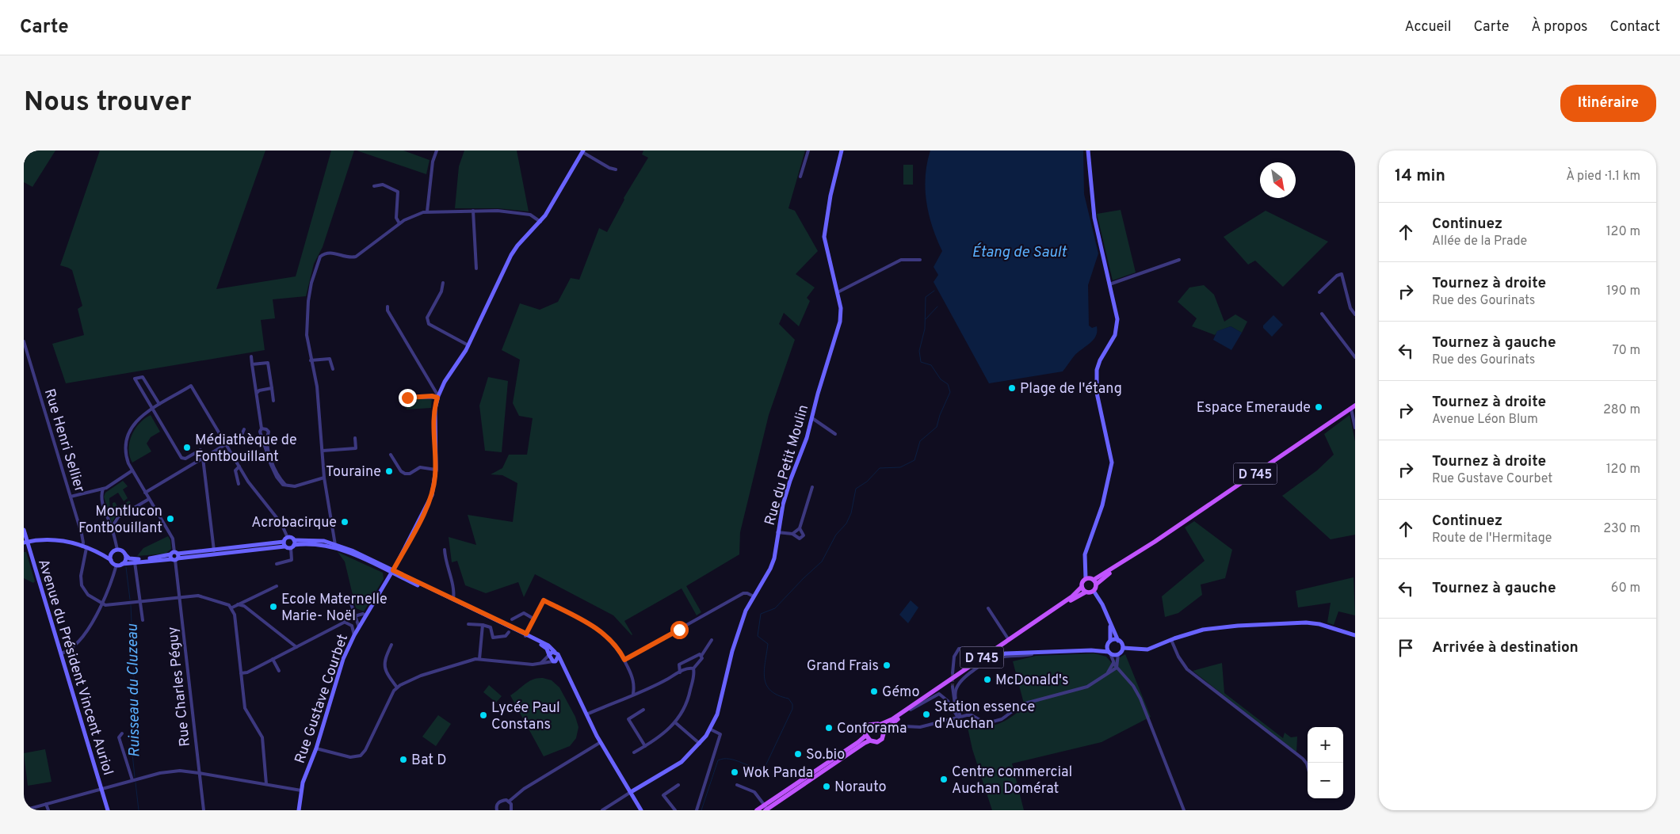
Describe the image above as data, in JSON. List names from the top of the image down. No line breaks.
{"streets":{"main road":["Rue du Petit Moulin","D 745","Avenue du Président Vincent Auriol","Rue Gustave Courbet"],"street":["Rue Henri Sellier","Rue Charles Péguy"]},"water":["Étang de Sault","Ruisseau du Cluzeau"],"places":["Plage de l'étang","Espace Emeraude","Médiathèque de Fontbouillant","Touraine","Montlucon Fontbouillant","Acrobacirque","Ecole Maternelle Marie- Noël","Grand Frais","McDonald's","Gémo","Station essence d'Auchan","Lycée Paul Constans","Conforama","So.bio","Bat D","Wok Panda","Centre commercial Auchan Domérat","Norauto"],"north":"bottom right","page":{"header":"Carte","nav":["Accueil","Carte","À propos","Contact"],"buttons":"Itinéraire","title":"Nous trouver","heading":["14 min","À pied · 1.1 km"],"list":[["Continuez","Allée de la Prade","120 m"],["Tournez à droite","Rue des Gourinats","190 m"],["Tournez à gauche","Rue des Gourinats","70 m"],["Tournez à droite","Avenue Léon Blum","280 m"],["Tournez à droite","Rue Gustave Courbet","120 m"],["Continuez","Route de l'Hermitage","230 m"],["Tournez à gauche","60 m"],"Arrivée à destination"],"map_buttons":["+","−"]}}
